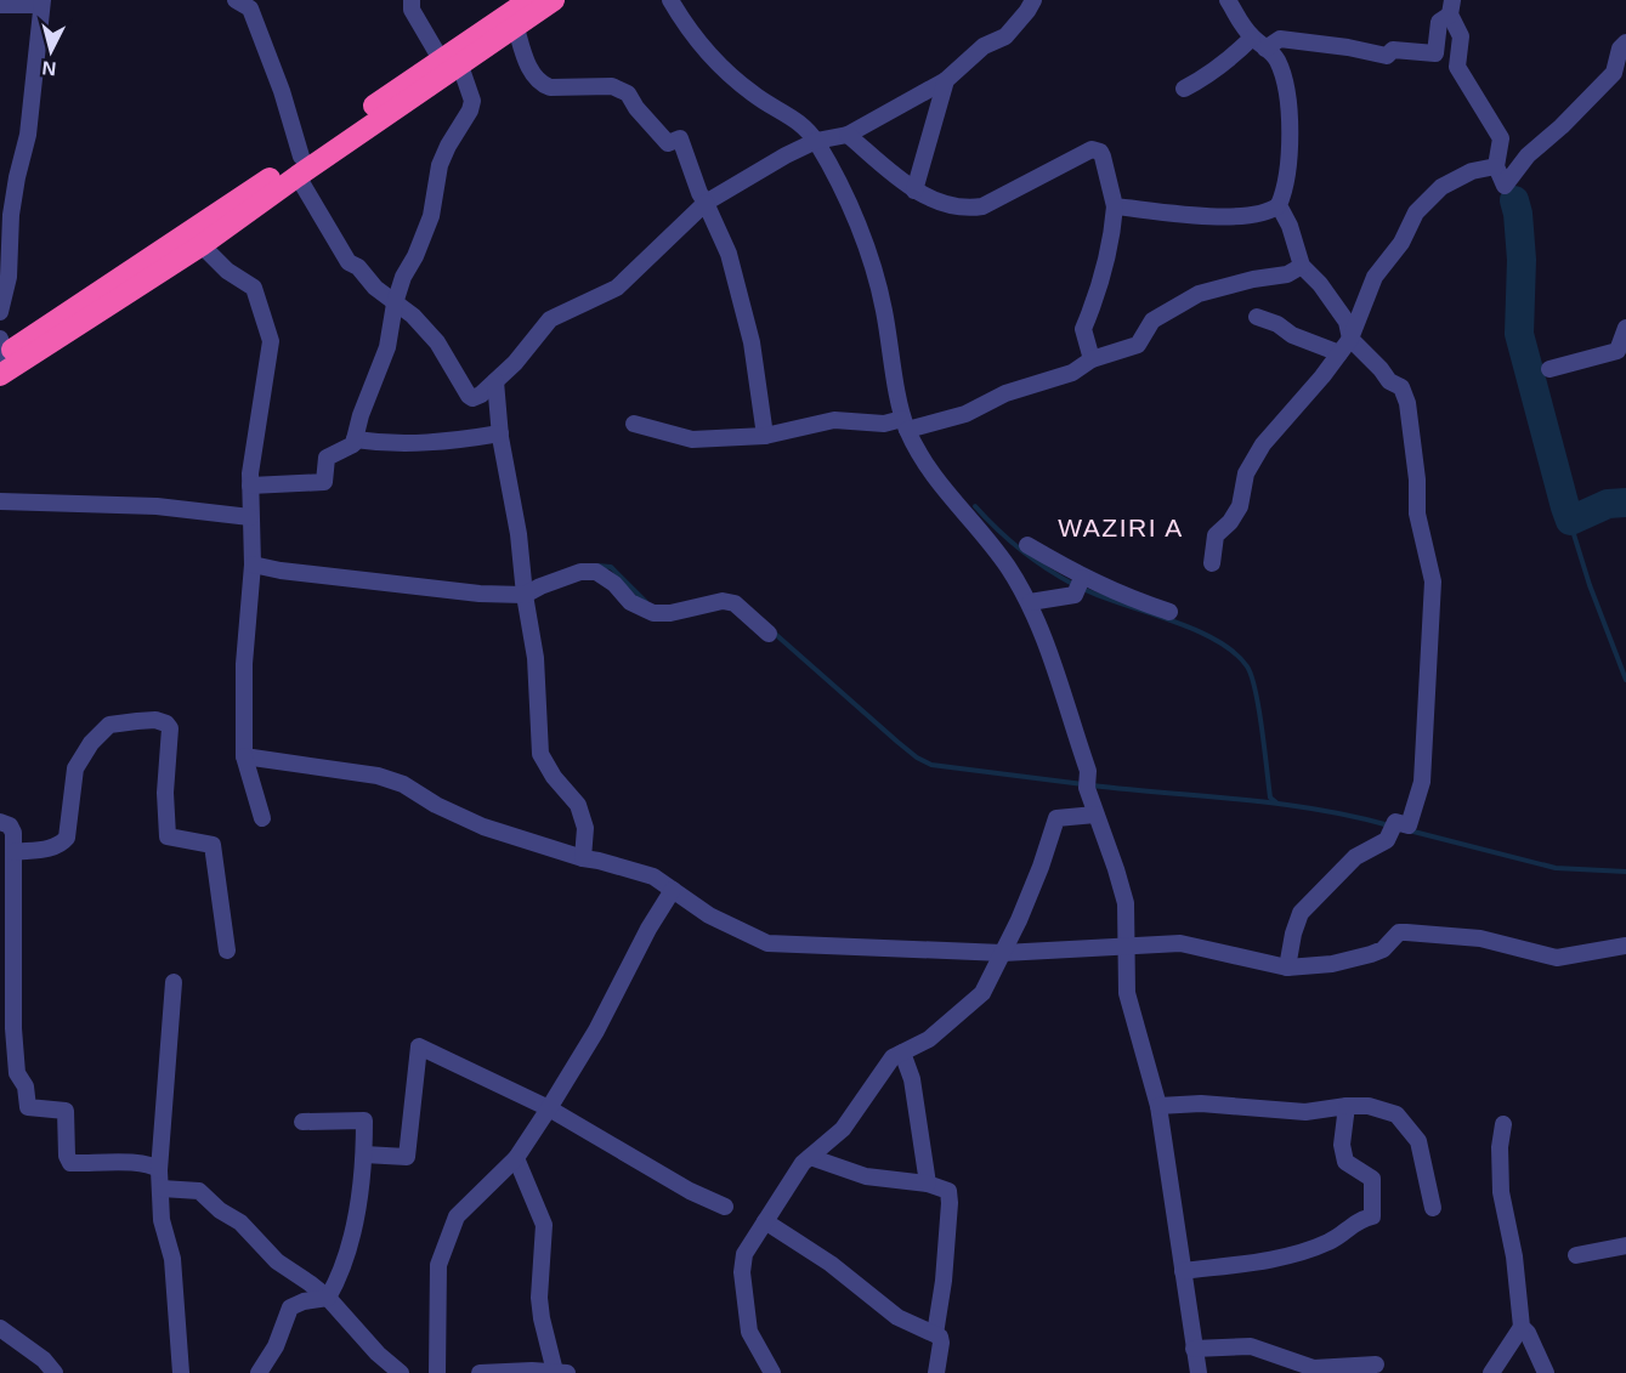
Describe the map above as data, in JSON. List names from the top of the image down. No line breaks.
{"districts":["WAZIRI A"],"north":"bottom"}
